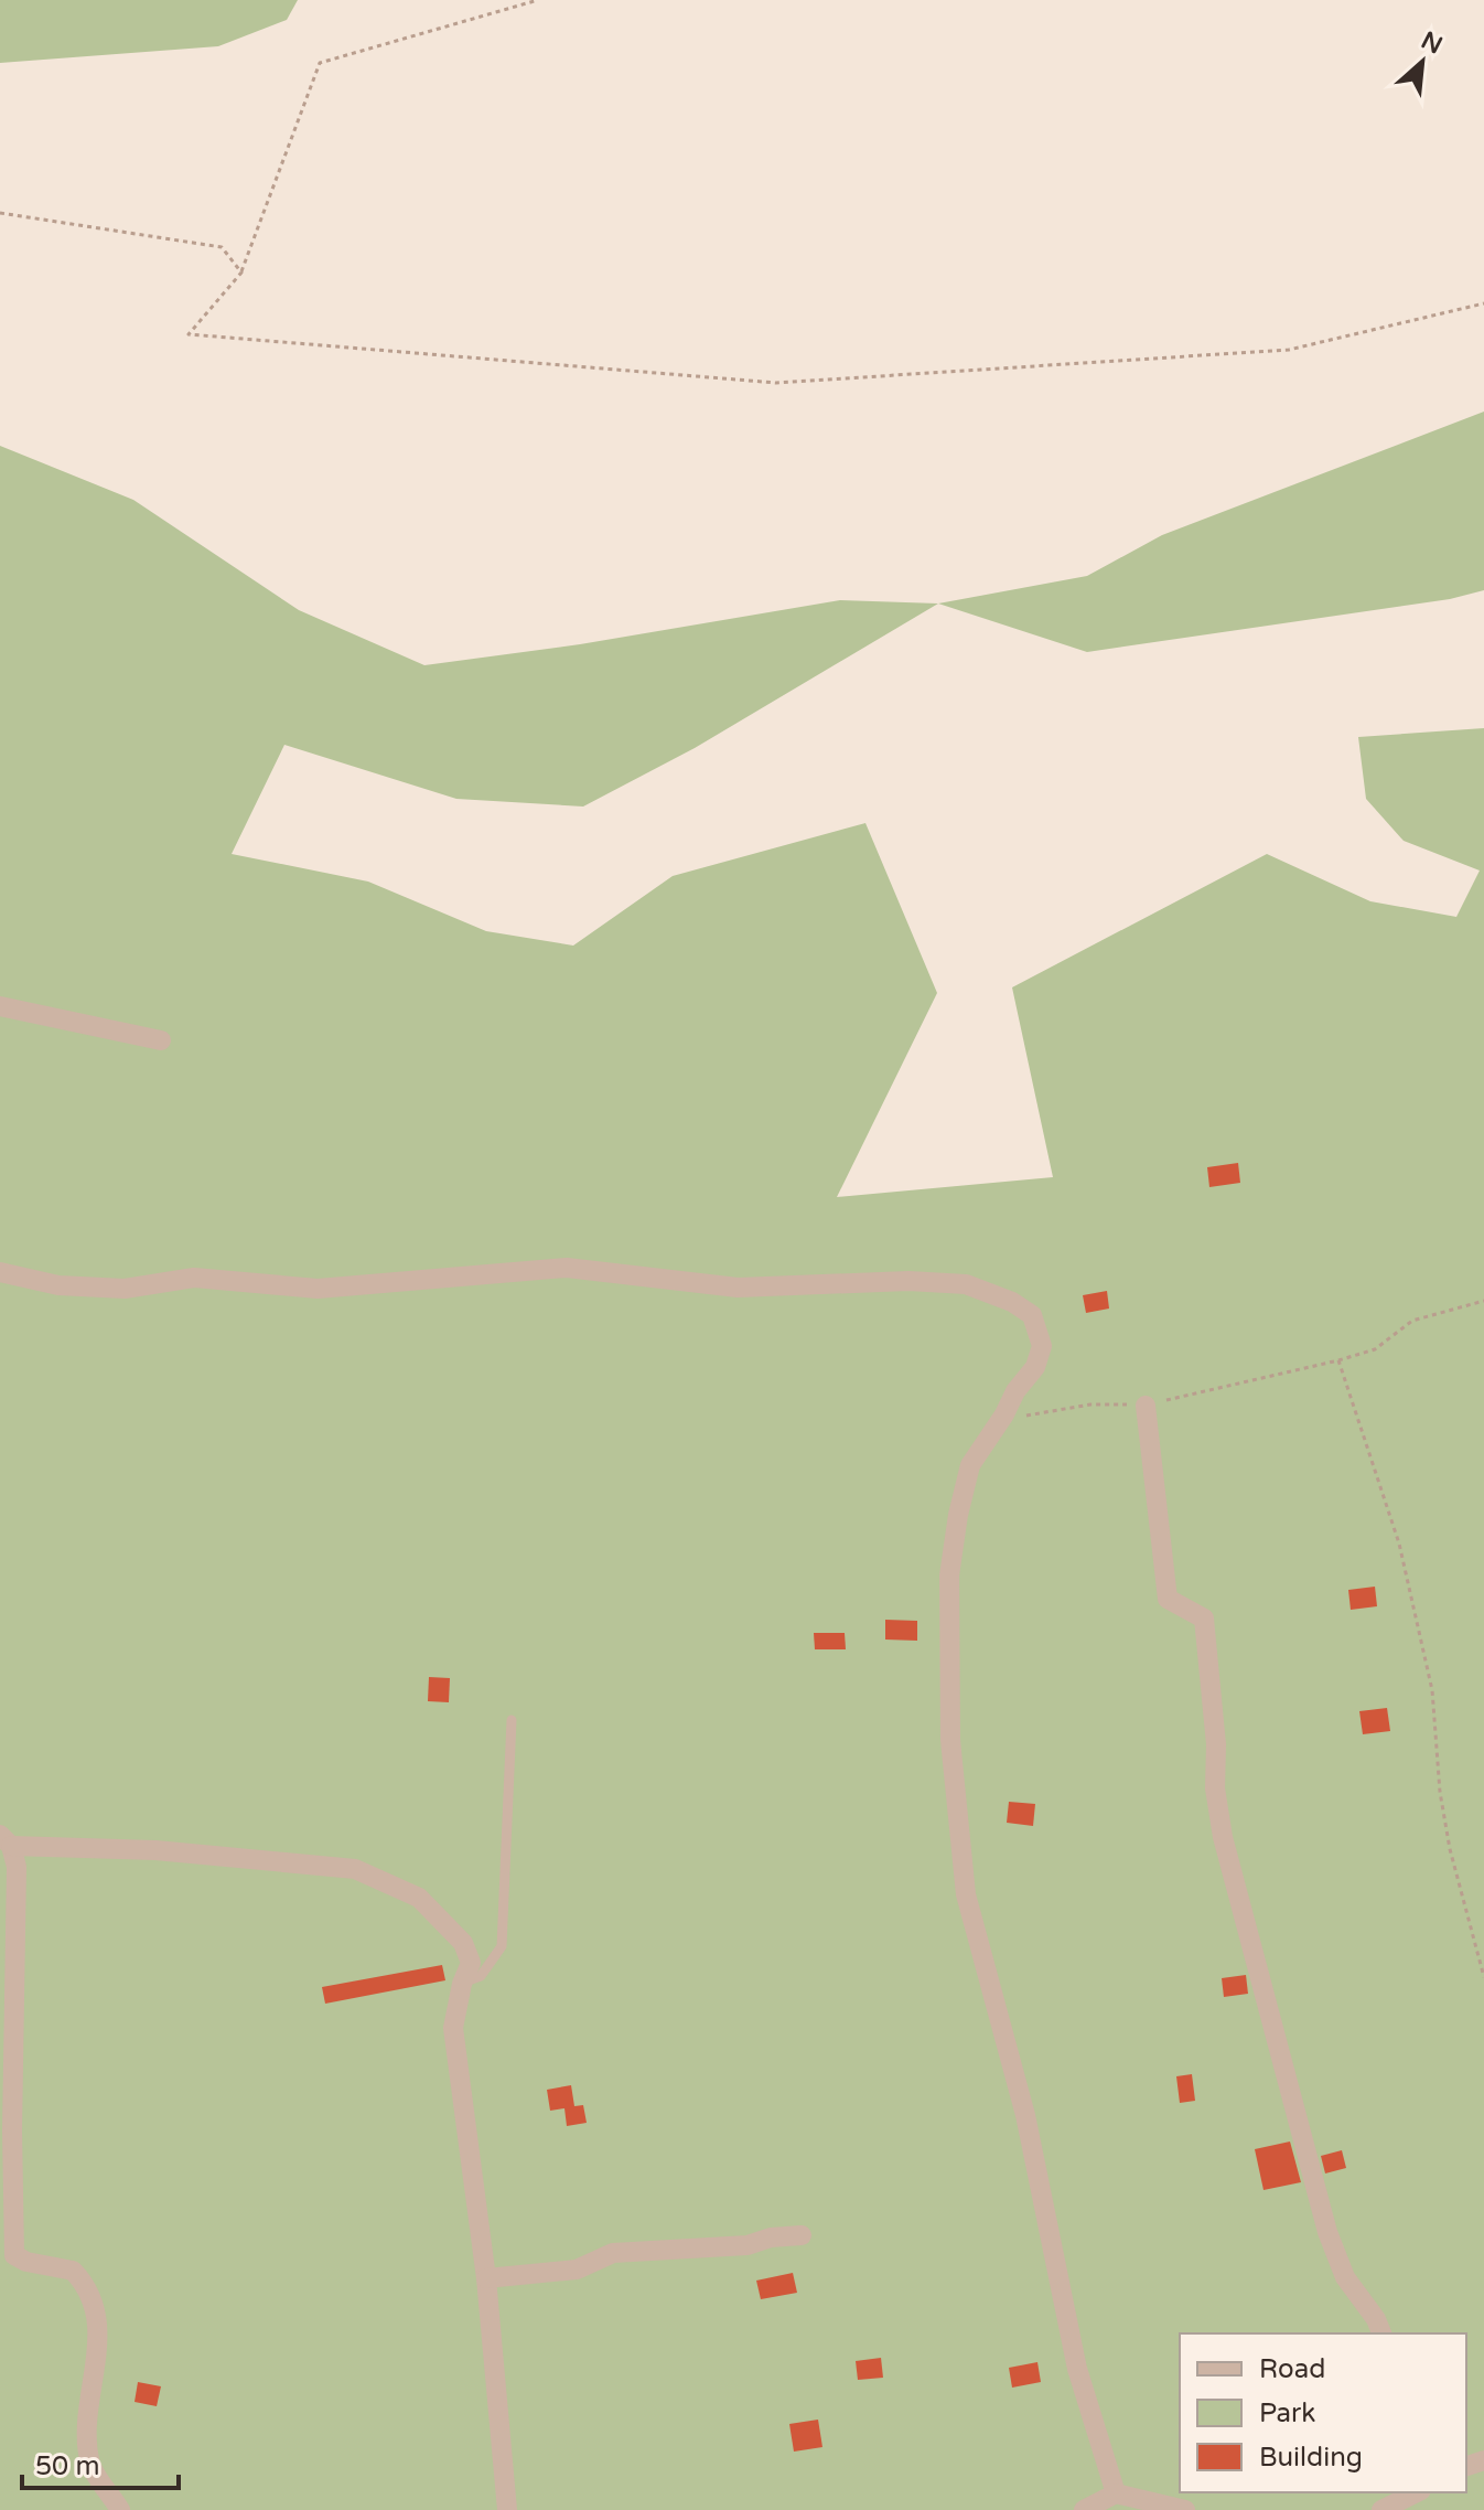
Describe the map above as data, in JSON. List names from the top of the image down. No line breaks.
{"legend":["Road","Park","Building"],"scale_bar":"50 m","north":"top right"}
